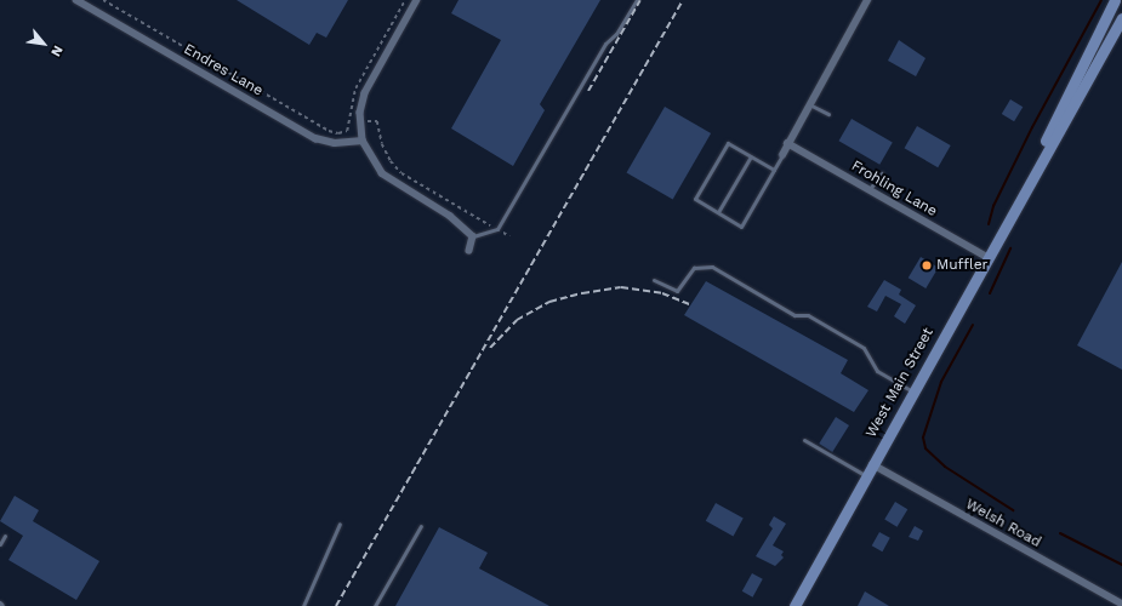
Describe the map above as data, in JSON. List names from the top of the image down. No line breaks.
{"streets":{"main road":["West Main Street"],"street":["Endres Lane","Frohling Lane","Welsh Road"]},"crossings":[["Frohling Lane","West Main Street"],["West Main Street","Welsh Road"]],"places":["Muffler"],"north":"bottom right"}
